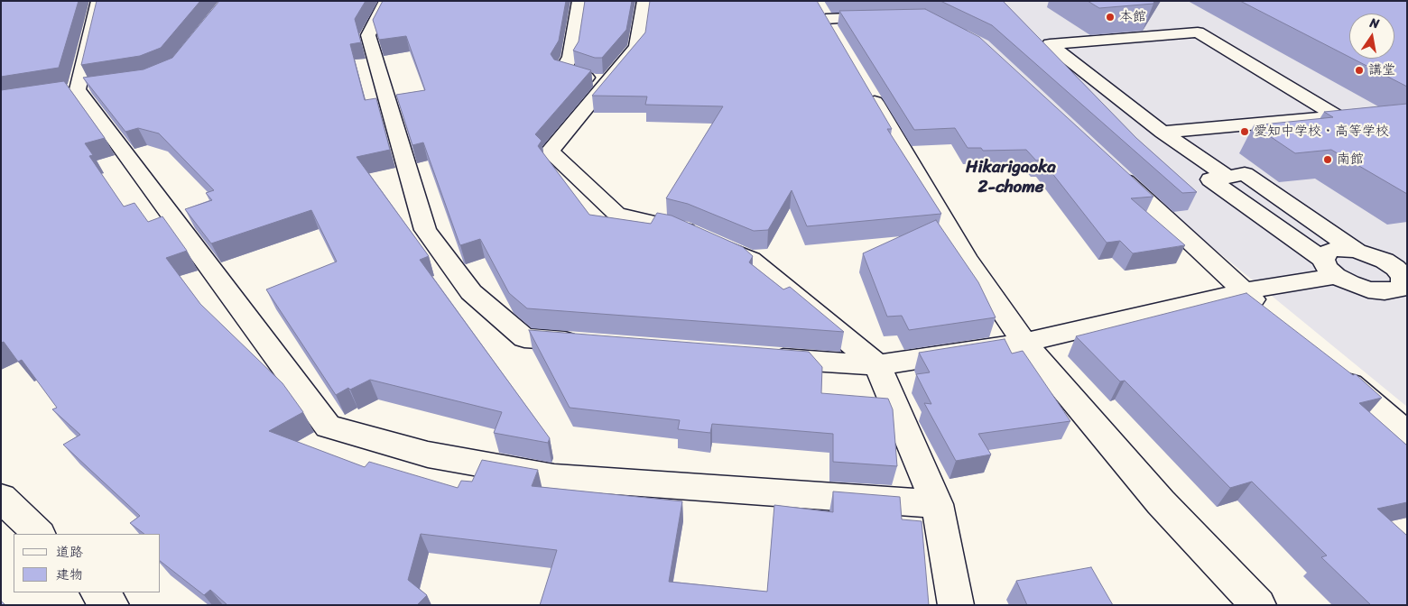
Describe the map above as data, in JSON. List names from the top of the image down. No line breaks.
{"districts":["Hikarigaoka 2-chome"],"places":["本館","講堂","愛知中学校・高等学校","南館"],"legend":["道路","建物"],"north":"top"}
